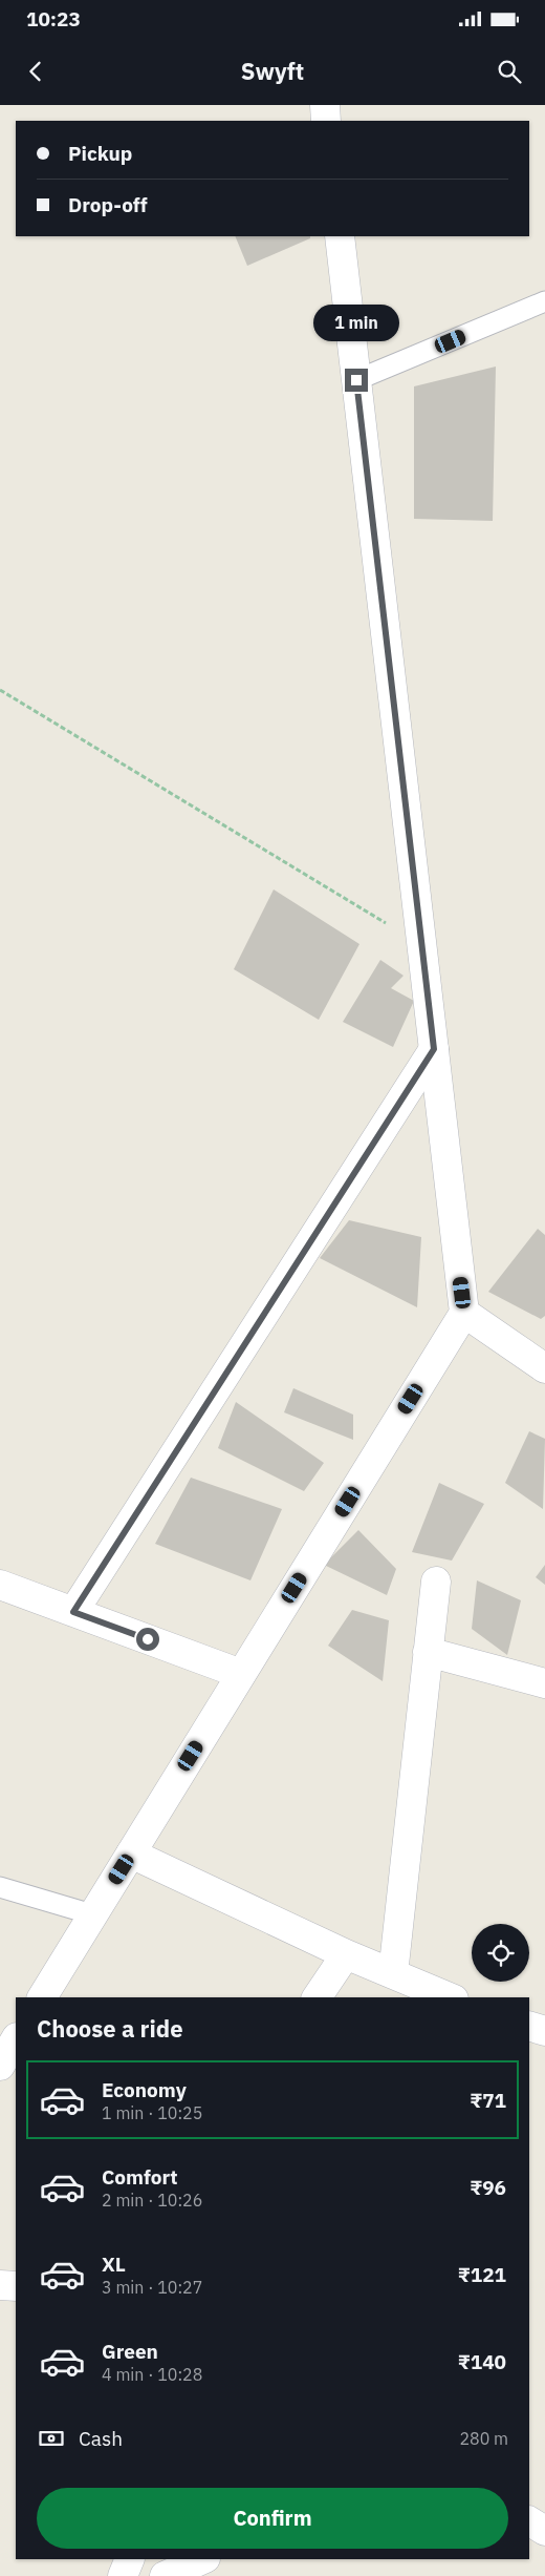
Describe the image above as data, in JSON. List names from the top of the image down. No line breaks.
{"page":{"status":"10:23","header":"Swyft","banner":["Pickup","Drop-off"],"bubble":"1 min","heading":"Choose a ride","list":[{"name":"Economy","note":"1 min · 10:25","value":"₹71"},{"name":"Comfort","note":"2 min · 10:26","value":"₹96"},{"name":"XL","note":"3 min · 10:27","value":"₹121"},{"name":"Green","note":"4 min · 10:28","value":"₹140"}],"pay":["Cash","280 m"],"buttons":"Confirm"}}
